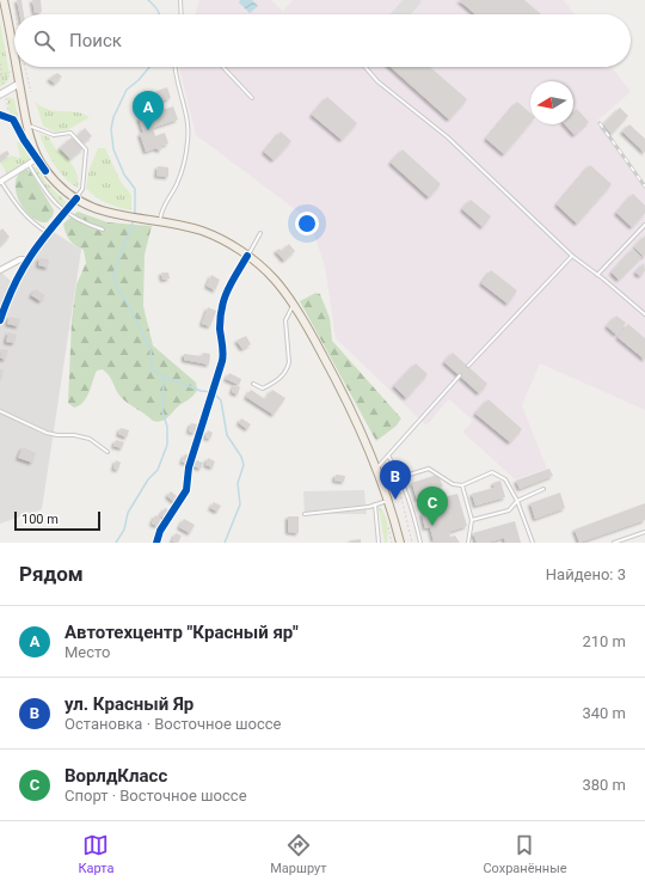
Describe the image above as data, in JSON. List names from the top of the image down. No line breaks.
{"scale_bar":"100 m","north":"left","page":{"search":"Поиск","pins":["A","B","C"],"scale":"100 m","heading":["Рядом","Найдено: 3"],"list":[{"mark":"A","name":"Автотехцентр \"Красный яр\"","note":"Место","value":"210 m"},{"mark":"B","name":"ул. Красный Яр","note":"Остановка · Восточное шоссе","value":"340 m"},{"mark":"C","name":"ВорлдКласс","note":"Спорт · Восточное шоссе","value":"380 m"}],"nav":["Карта","Маршрут","Сохранённые"]}}
